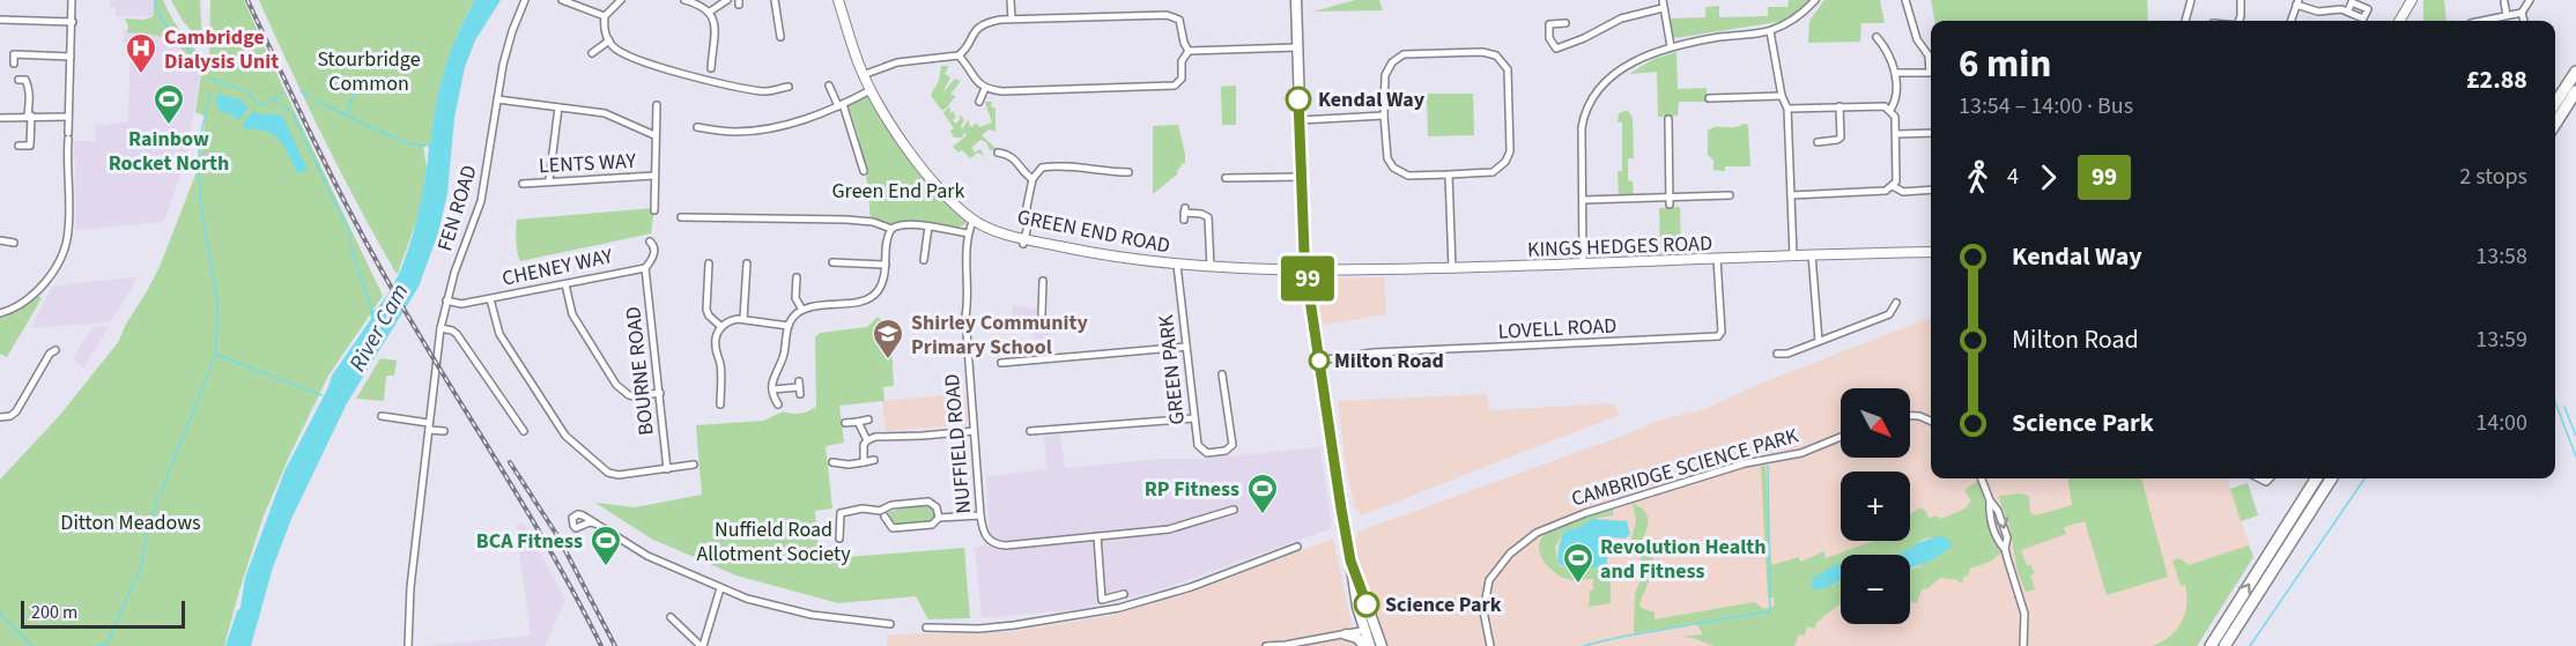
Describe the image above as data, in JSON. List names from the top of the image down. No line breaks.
{"streets":{"street":["LENTS WAY","FEN ROAD","GREEN END ROAD","KINGS HEDGES ROAD","CHENEY WAY","LOVELL ROAD","GREEN PARK","BOURNE ROAD","NUFFIELD ROAD","CAMBRIDGE SCIENCE PARK"]},"crossings":[["FEN ROAD","CHENEY WAY"],["GREEN END ROAD","KINGS HEDGES ROAD"],["GREEN END ROAD","GREEN PARK"],["GREEN END ROAD","NUFFIELD ROAD"],["KINGS HEDGES ROAD","LOVELL ROAD"],["CHENEY WAY","BOURNE ROAD"]],"water":["River Cam"],"parks":["Stourbridge Common","Green End Park","Ditton Meadows","Nuffield Road Allotment Society"],"places":{"hospital":["Cambridge Dialysis Unit"],"other":["Kendal Way","Milton Road","Science Park"],"sports":["Rainbow Rocket North","RP Fitness","BCA Fitness","Revolution Health and Fitness"],"school or university":["Shirley Community Primary School"]},"lines":["bus line 99"],"scale_bar":"200 m","north":"bottom right","page":{"on_map":"99","heading":["6 min","13:54 – 14:00 · Bus","£2.88"],"legs":["4","99","2 stops"],"list":[{"name":"Kendal Way","value":"13:58"},{"name":"Milton Road","value":"13:59"},{"name":"Science Park","value":"14:00"}],"map_buttons":["+","−"],"scale":"200 m"}}
